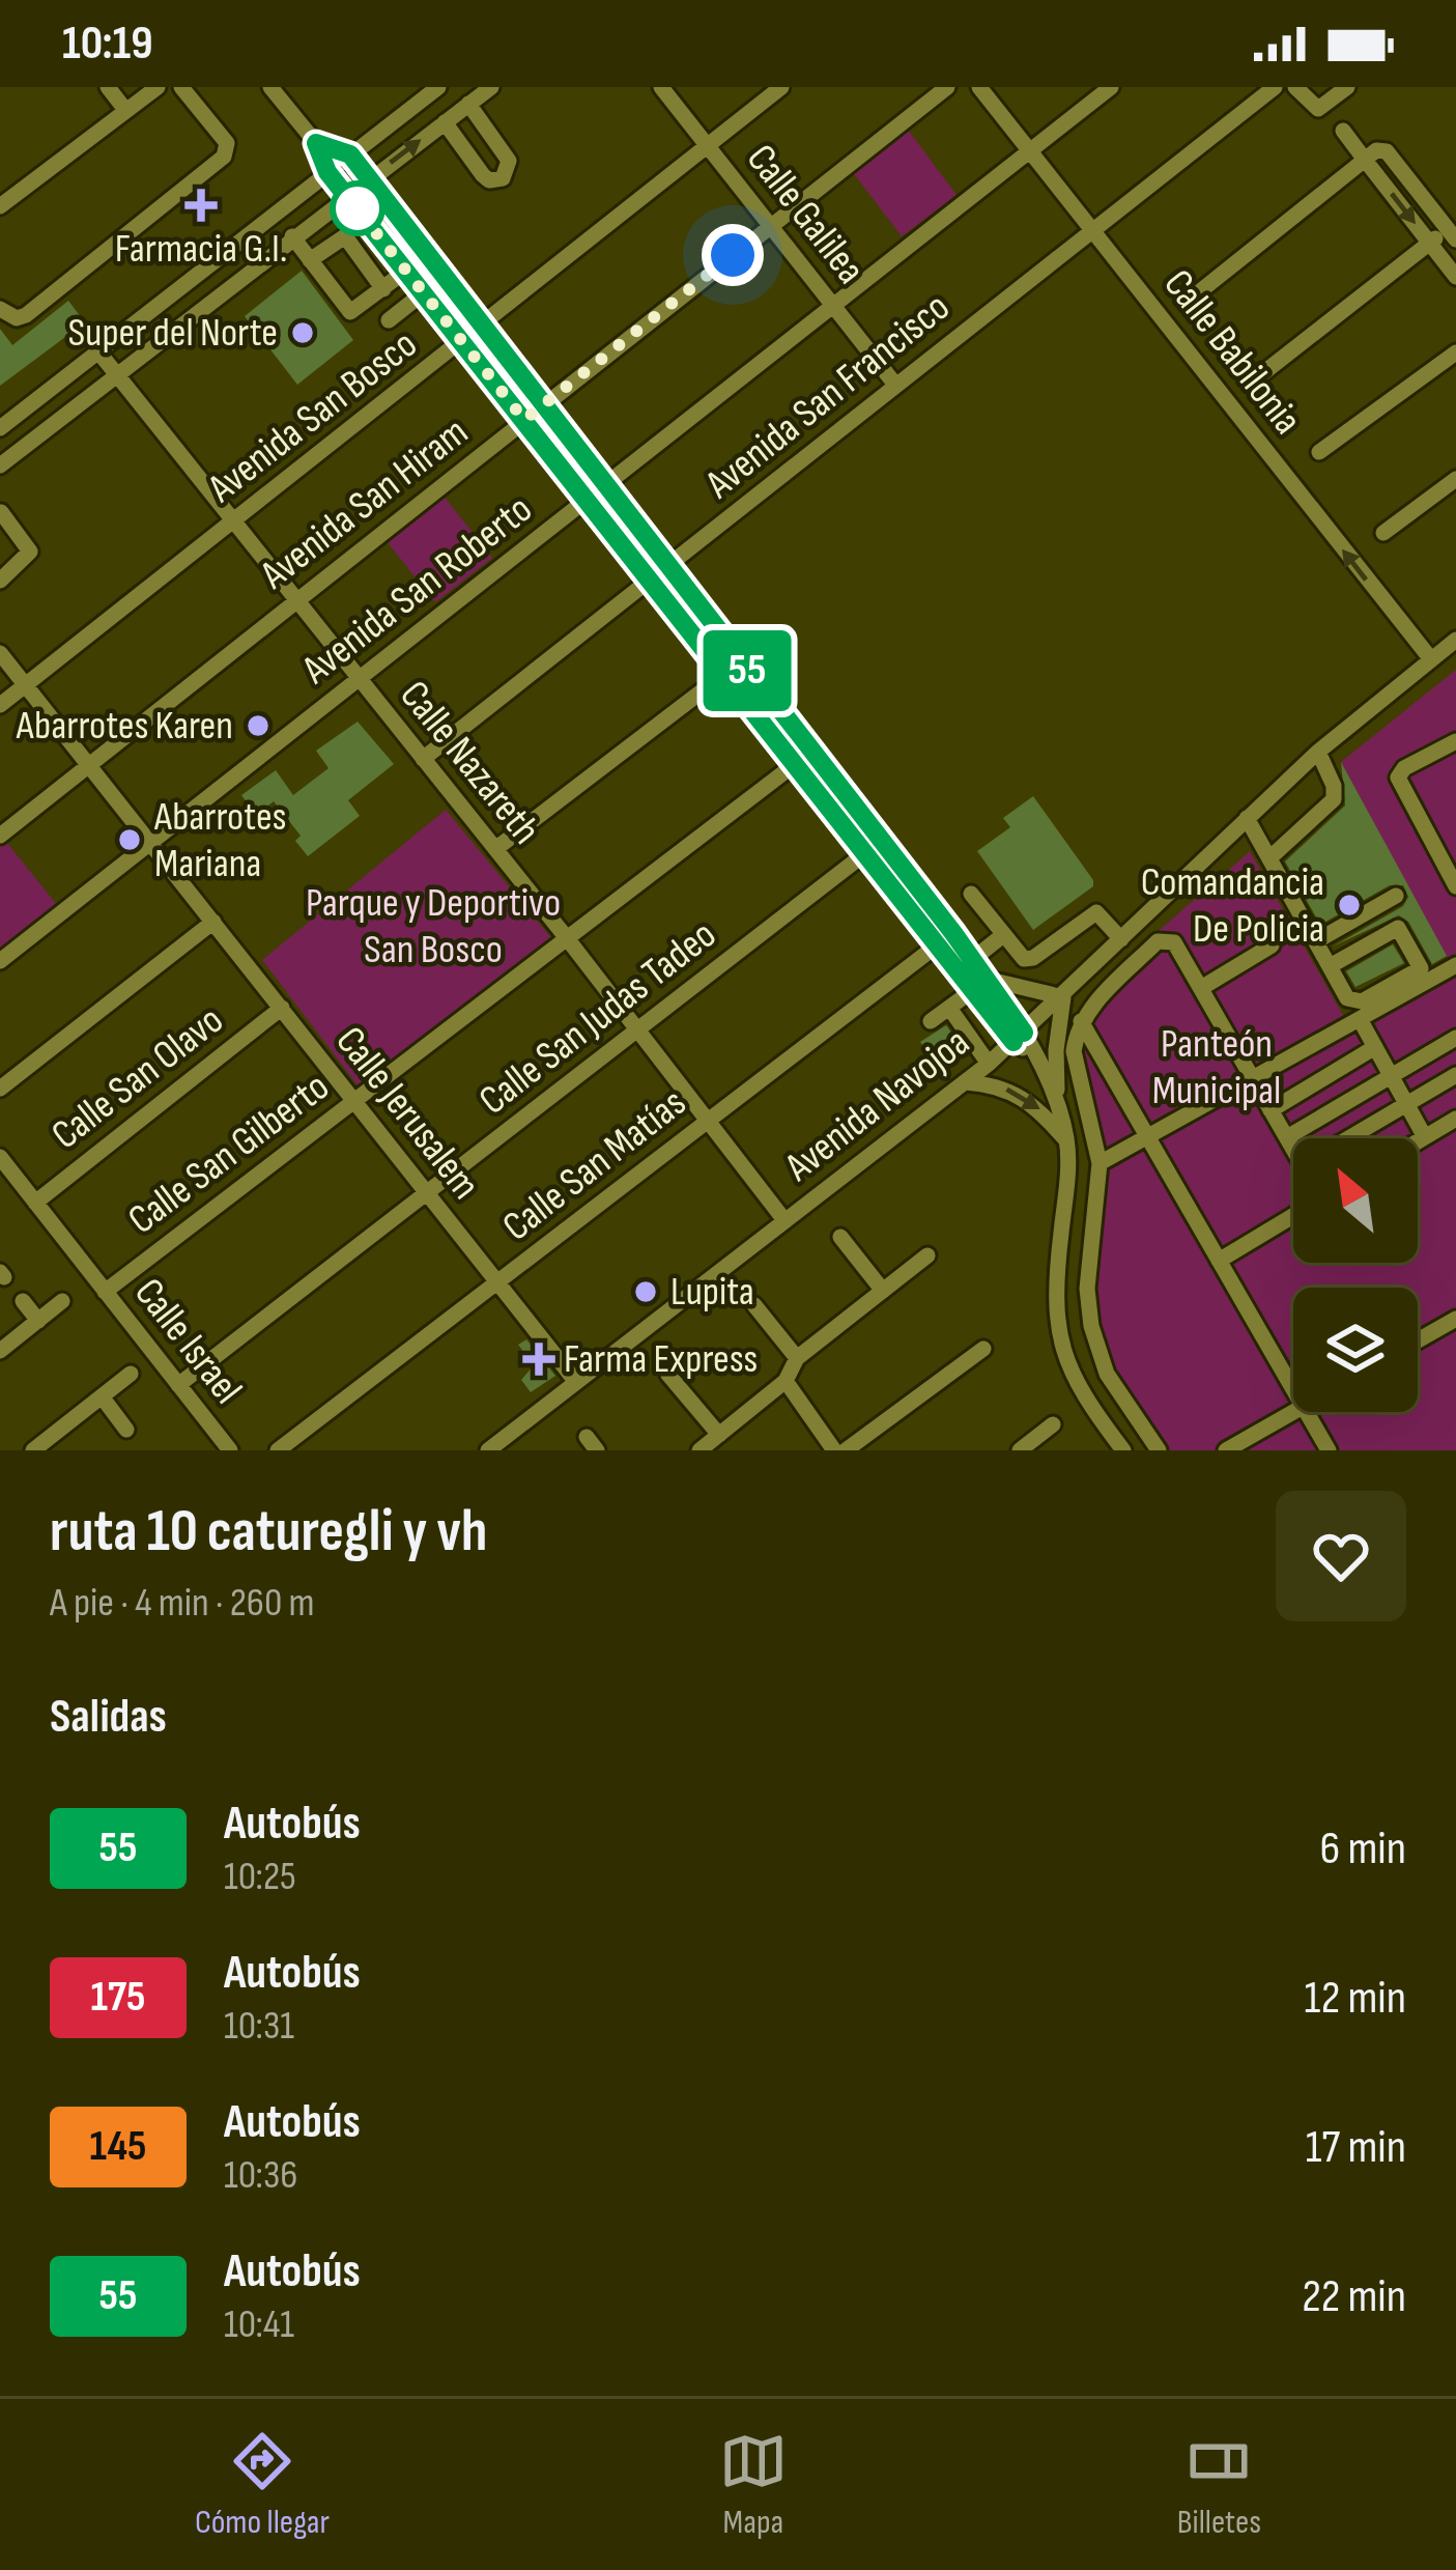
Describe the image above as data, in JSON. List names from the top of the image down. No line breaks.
{"streets":{"street":["Calle Galilea","Calle Babilonia","Avenida San Francisco","Avenida San Bosco","Avenida San Hiram","Avenida San Roberto","Calle Nazareth","Calle San Judas Tadeo","Calle San Olavo","Avenida Navojoa","Calle Jerusalem","Calle San Gilberto","Calle San Matías","Calle Israel"]},"crossings":[["Calle Galilea","Avenida San Francisco"],["Calle Galilea","Avenida San Bosco"],["Calle Galilea","Avenida San Hiram"],["Calle Galilea","Avenida San Roberto"],["Calle Babilonia","Avenida San Francisco"],["Calle Babilonia","Avenida San Roberto"],["Calle Babilonia","Avenida Navojoa"],["Avenida San Francisco","Calle Nazareth"],["Avenida San Bosco","Calle Nazareth"],["Avenida San Bosco","Calle Jerusalem"],["Avenida San Hiram","Calle Nazareth"],["Avenida San Hiram","Calle Jerusalem"],["Avenida San Roberto","Calle Nazareth"],["Avenida San Roberto","Calle Jerusalem"],["Calle Nazareth","Calle San Judas Tadeo"],["Calle Nazareth","Avenida Navojoa"],["Calle Nazareth","Calle San Gilberto"],["Calle Nazareth","Calle San Matías"],["Calle San Judas Tadeo","Calle Jerusalem"],["Calle San Judas Tadeo","Calle Israel"],["Calle San Olavo","Calle Jerusalem"],["Calle San Olavo","Calle Israel"],["Avenida Navojoa","Calle Jerusalem"],["Calle Jerusalem","Calle San Gilberto"],["Calle Jerusalem","Calle San Matías"],["Calle San Gilberto","Calle Israel"]],"one_way":["Calle Babilonia"],"parks":["Parque y Deportivo San Bosco","Panteón Municipal"],"places":{"health":["Farmacia G.I.","Farma Express"],"other":["Super del Norte","Abarrotes Karen","Abarrotes Mariana","Comandancia De Policia","Lupita"]},"lines":["bus line 55"],"north":"top left","page":{"status":"10:19","on_map":"55","heading":[["ruta 10 caturegli y vh","A pie · 4 min · 260 m"],"Salidas"],"list":[{"mark":"55","name":"Autobús","note":"10:25","value":"6 min"},{"mark":"175","name":"Autobús","note":"10:31","value":"12 min"},{"mark":"145","name":"Autobús","note":"10:36","value":"17 min"},{"mark":"55","name":"Autobús","note":"10:41","value":"22 min"}],"tabs":["Cómo llegar","Mapa","Billetes"]}}
